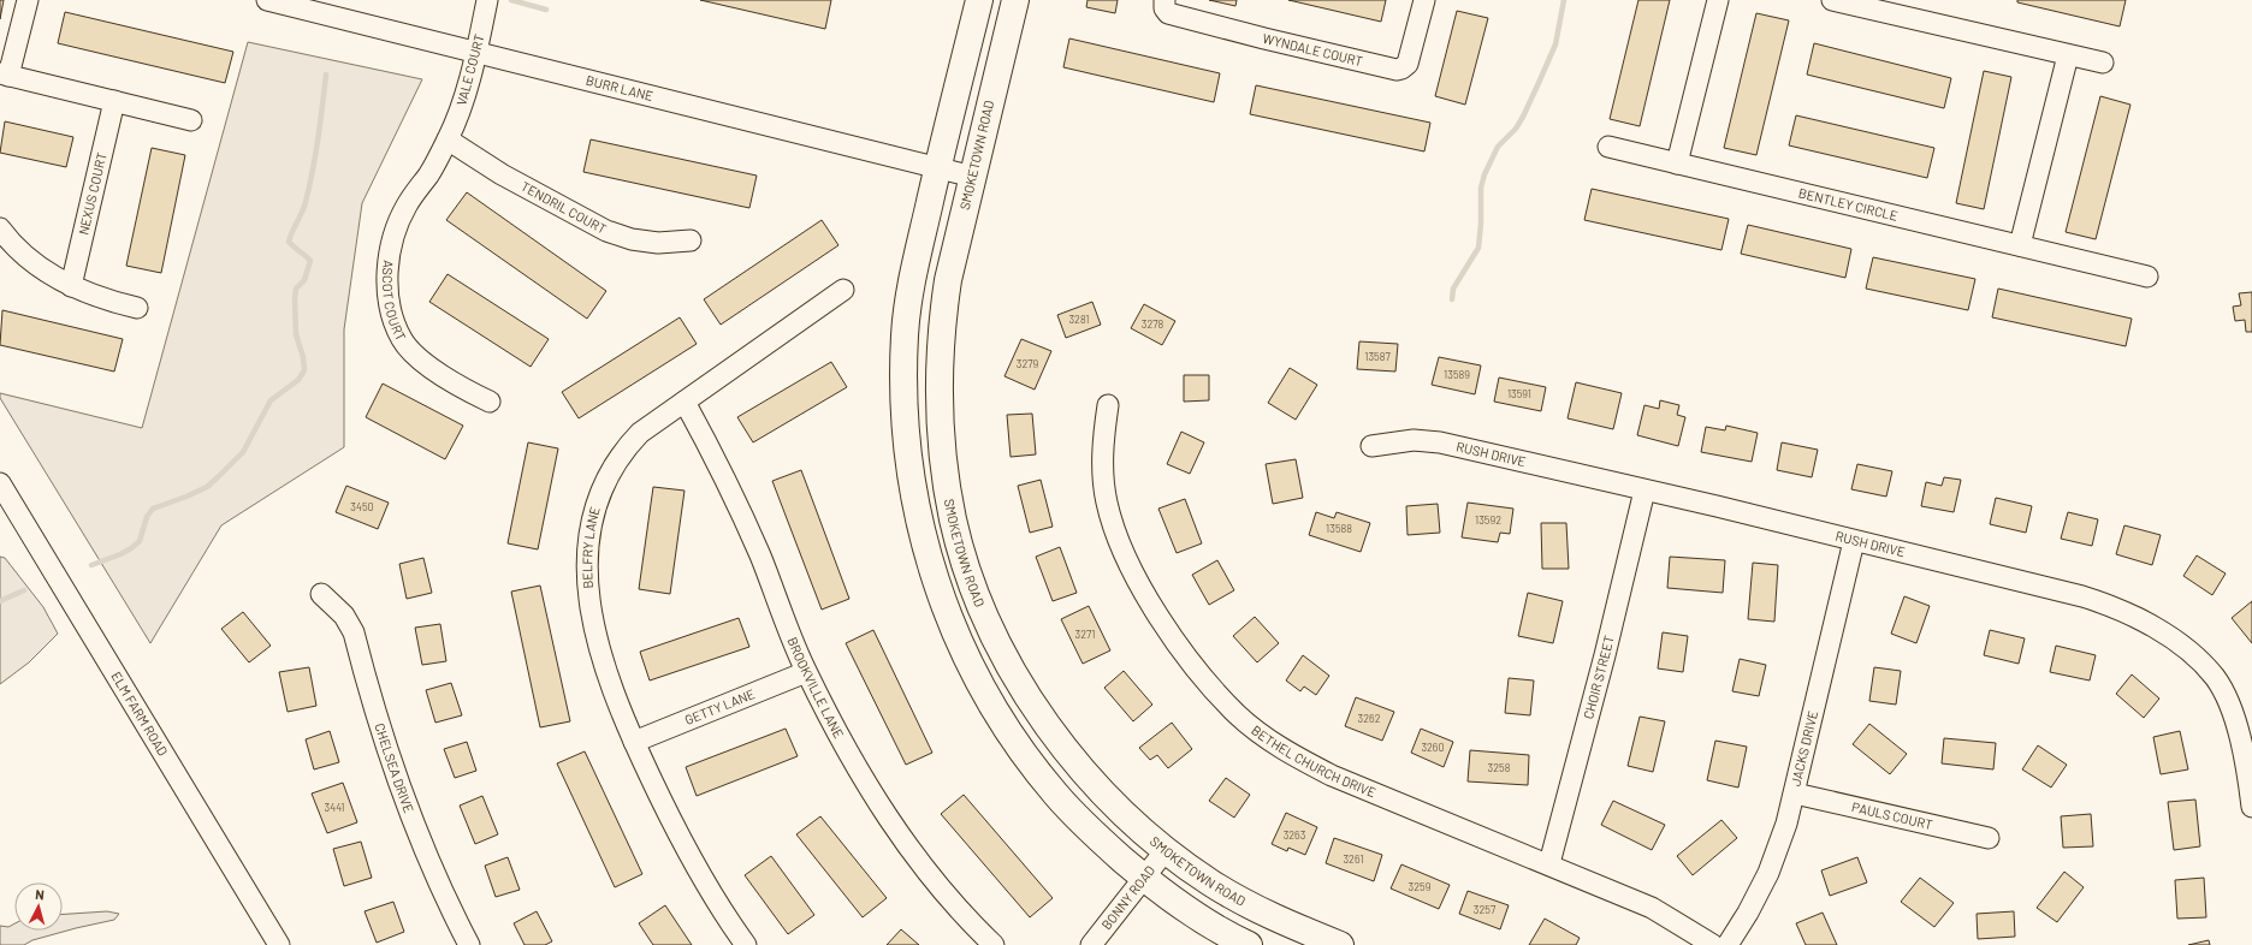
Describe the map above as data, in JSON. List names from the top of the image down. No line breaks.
{"streets":{"main road":["SMOKETOWN ROAD"],"street":["WYNDALE COURT","VALE COURT","BURR LANE","NEXUS COURT","BENTLEY CIRCLE","TENDRIL COURT","ASCOT COURT","RUSH DRIVE","BELFRY LANE","CHOIR STREET","BROOKVILLE LANE","GETTY LANE","ELM FARM ROAD","JACKS DRIVE","BETHEL CHURCH DRIVE","CHELSEA DRIVE","PAULS COURT","BONNY ROAD"]},"crossings":[["VALE COURT","BURR LANE"],["VALE COURT","TENDRIL COURT"],["VALE COURT","ASCOT COURT"],["BURR LANE","SMOKETOWN ROAD"],["SMOKETOWN ROAD","BONNY ROAD"],["TENDRIL COURT","ASCOT COURT"],["RUSH DRIVE","CHOIR STREET"],["RUSH DRIVE","JACKS DRIVE"],["BELFRY LANE","BROOKVILLE LANE"],["BELFRY LANE","GETTY LANE"],["CHOIR STREET","BETHEL CHURCH DRIVE"],["BROOKVILLE LANE","GETTY LANE"],["JACKS DRIVE","PAULS COURT"]],"house_numbers":["3281","3278","13587","3279","13589","13591","3450","13592","13588","3271","3262","3260","3258","3441","3263","3261","3259","3257"],"north":"top"}
